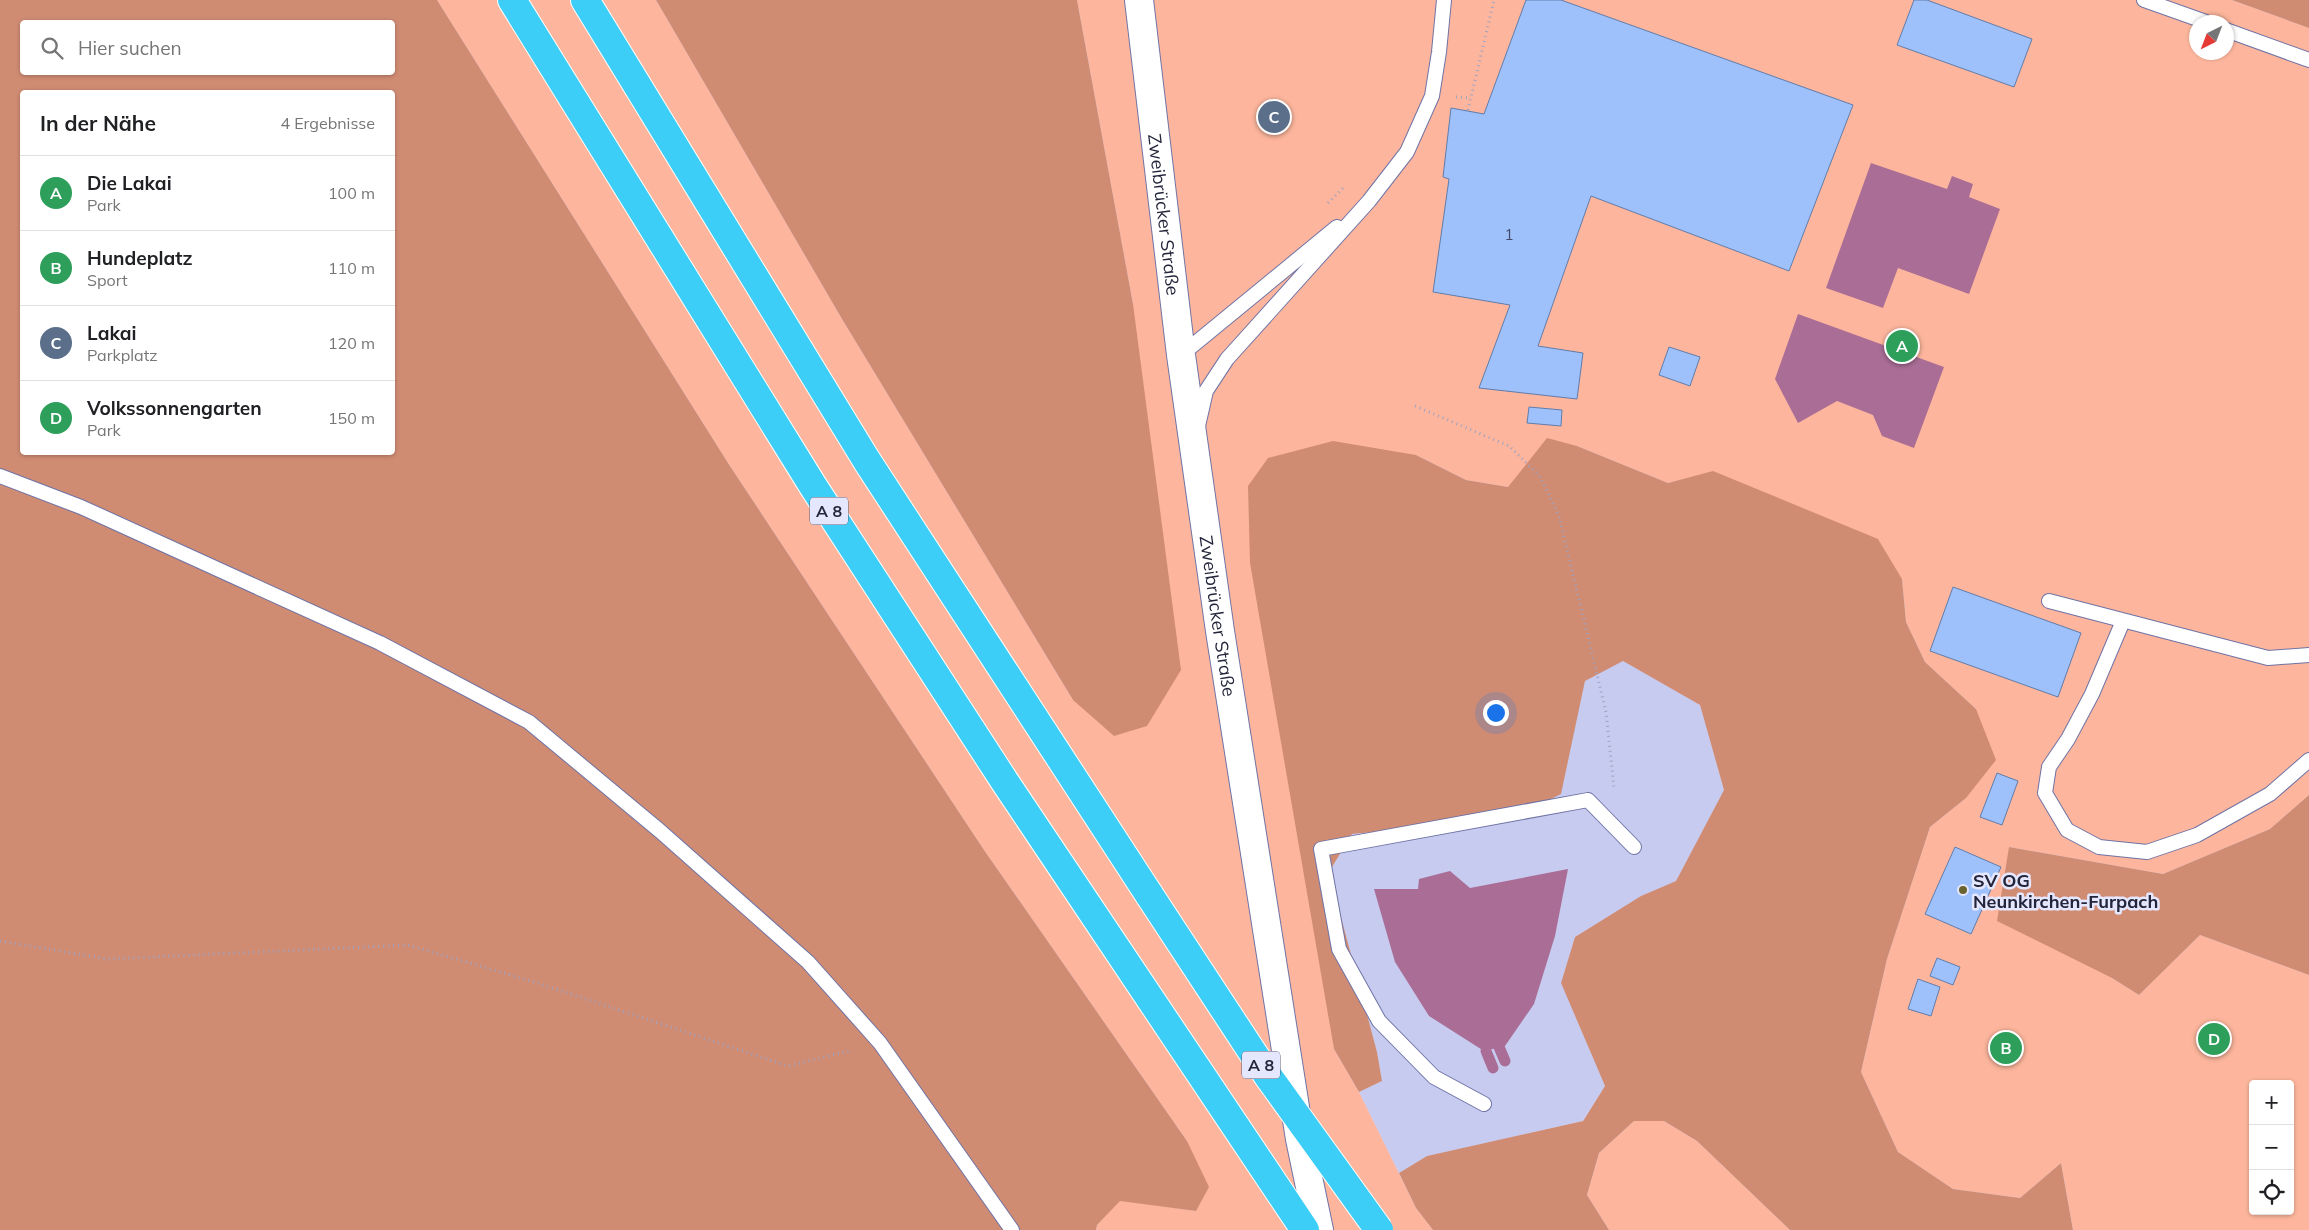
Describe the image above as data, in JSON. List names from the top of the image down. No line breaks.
{"streets":{"highway":["A 8"],"main road":["Zweibrücker Straße"]},"places":["SV OG Neunkirchen-Furpach"],"house_numbers":["1"],"north":"bottom left","page":{"search":"Hier suchen","heading":["In der Nähe","4 Ergebnisse"],"pins":["C","A","D","B"],"list":[{"mark":"A","name":"Die Lakai","note":"Park","value":"100 m"},{"mark":"B","name":"Hundeplatz","note":"Sport","value":"110 m"},{"mark":"C","name":"Lakai","note":"Parkplatz","value":"120 m"},{"mark":"D","name":"Volkssonnengarten","note":"Park","value":"150 m"}],"map_buttons":["+","−"]}}
